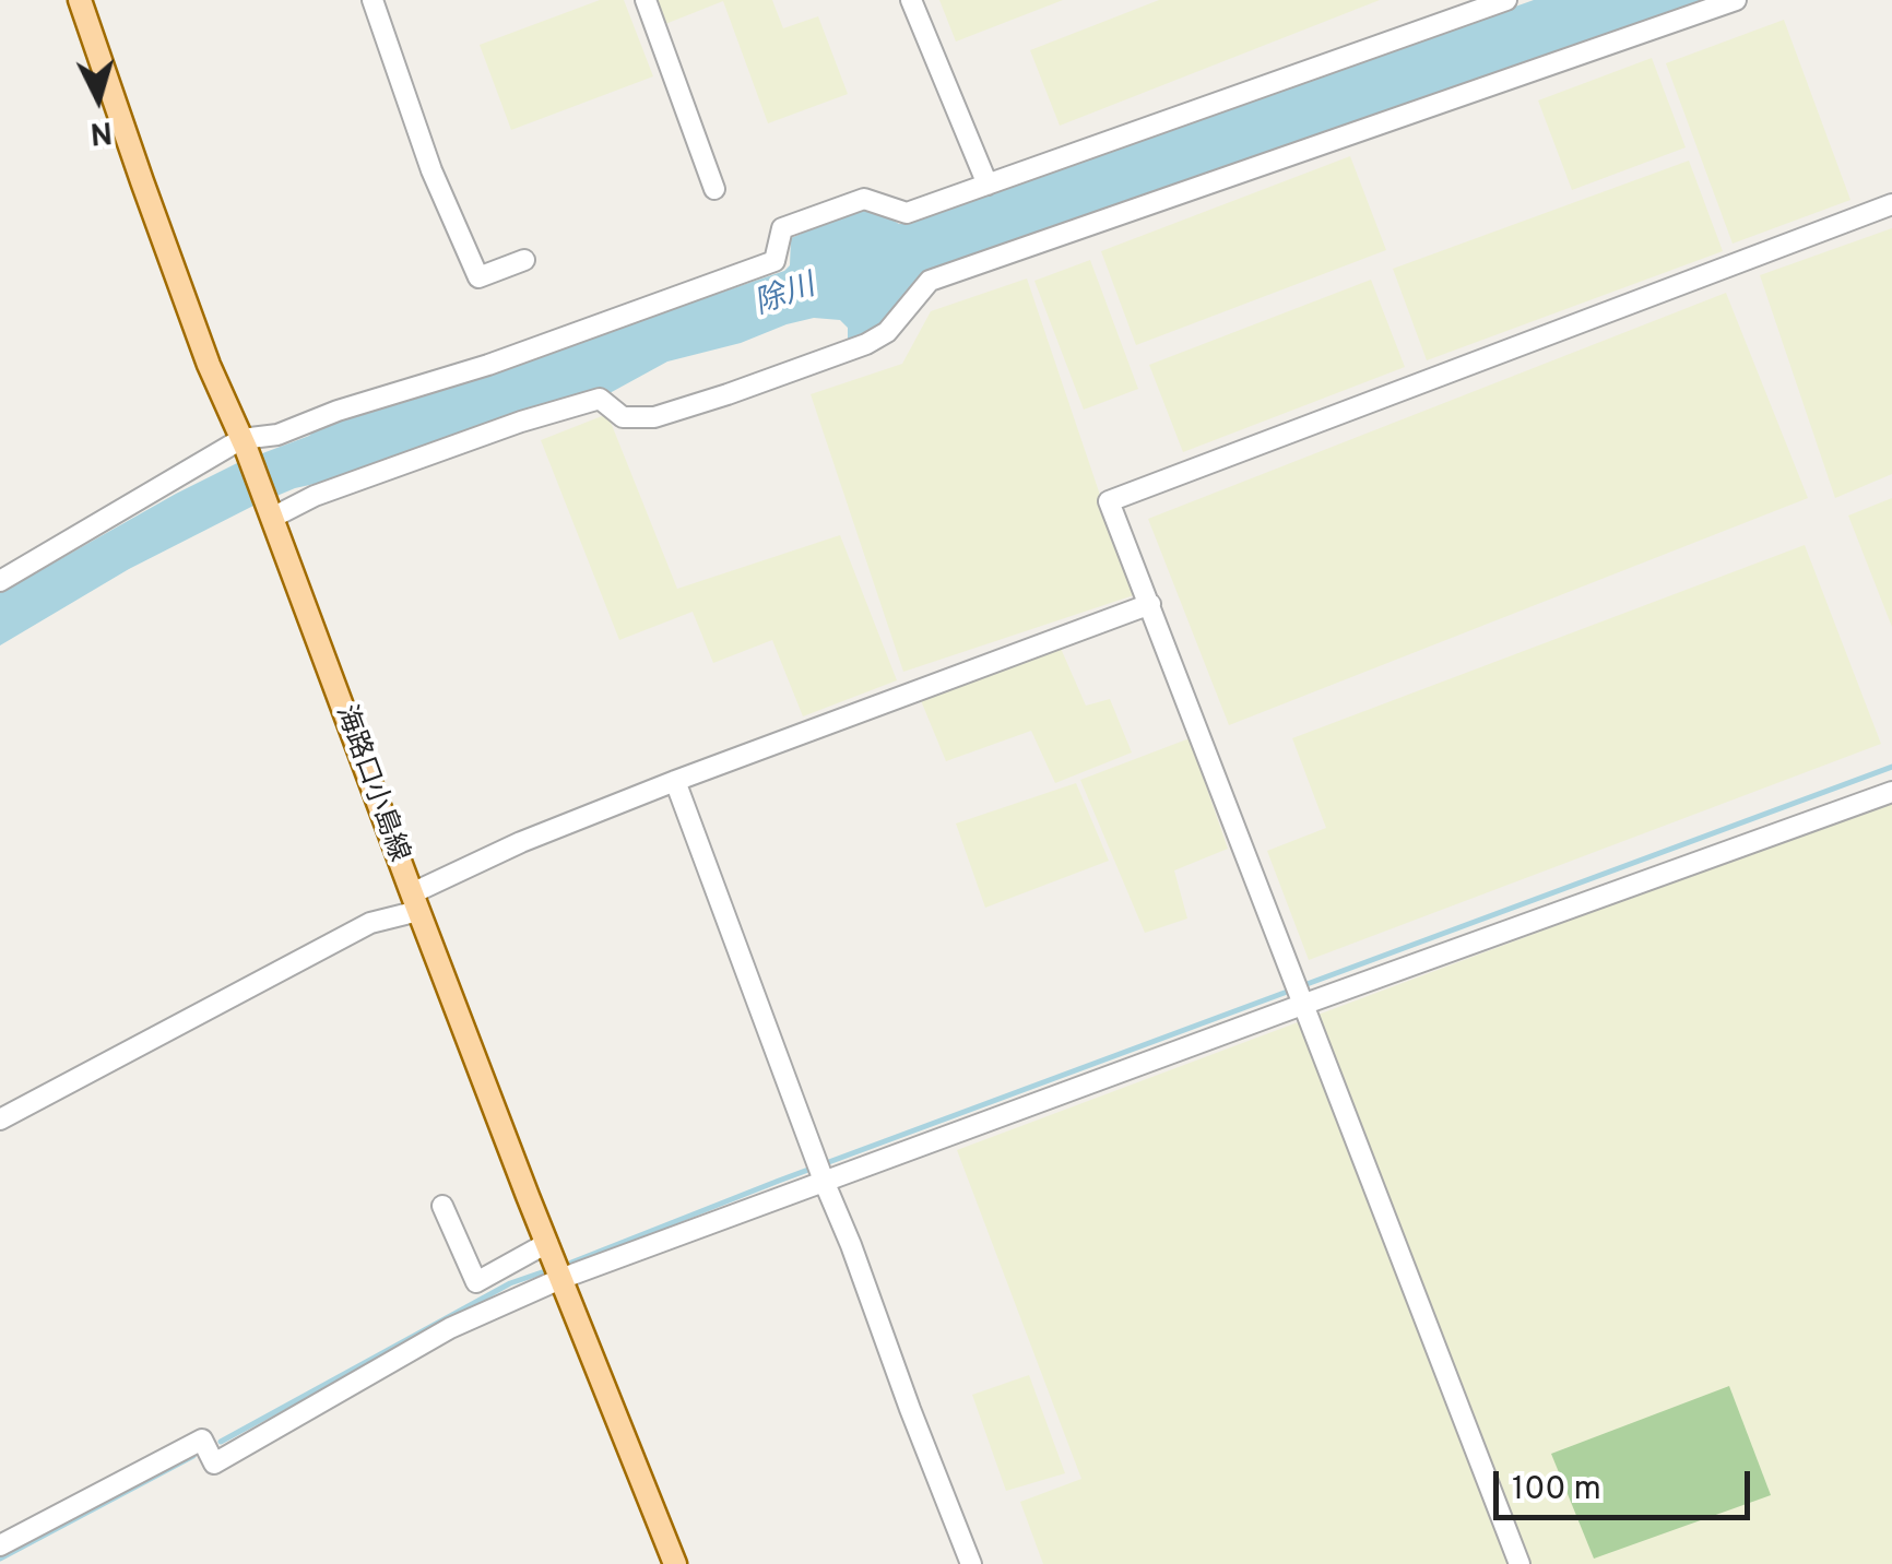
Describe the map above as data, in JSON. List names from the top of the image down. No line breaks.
{"streets":{"main road":["海路口小島線"]},"water":["除川"],"scale_bar":"100 m","north":"bottom"}
